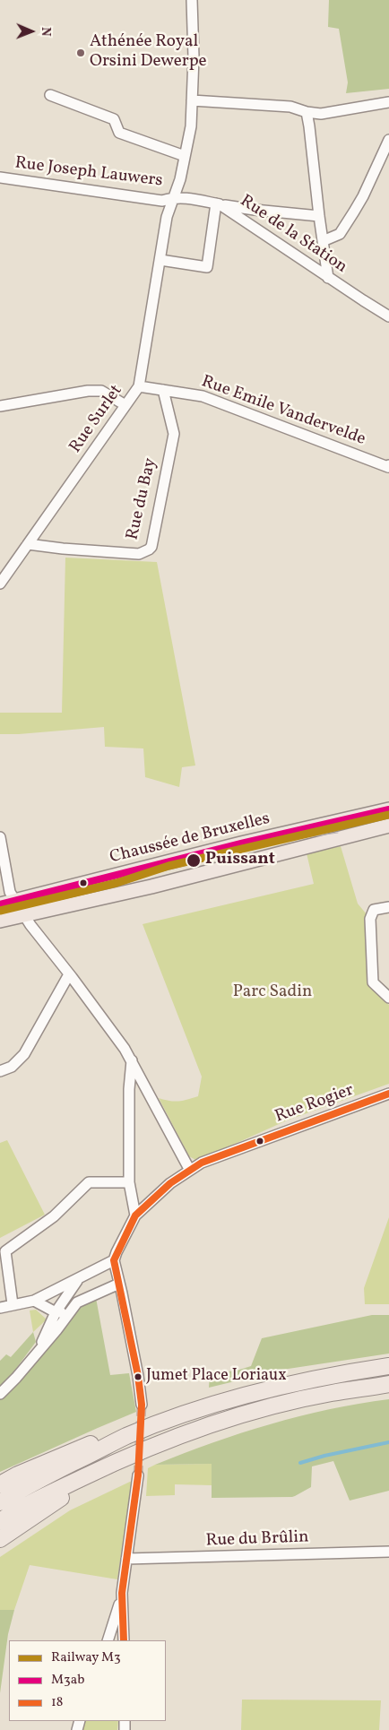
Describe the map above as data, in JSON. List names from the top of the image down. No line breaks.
{"streets":{"main road":["Chaussée de Bruxelles"],"street":["Rue Joseph Lauwers","Rue de la Station","Rue Emile Vandervelde","Rue Surlet","Rue du Bay","Rue Rogier","Rue du Brûlin"]},"crossings":[["Rue Joseph Lauwers","Rue de la Station"],["Rue Joseph Lauwers","Rue Surlet"],["Rue de la Station","Rue Surlet"],["Rue Emile Vandervelde","Rue Surlet"],["Rue Emile Vandervelde","Rue du Bay"],["Rue Surlet","Rue du Bay"]],"parks":["Parc Sadin"],"places":["Athénée Royal Orsini Dewerpe","Puissant","Jumet Place Loriaux"],"lines":["transit line M3ab","rail line M3","transit line 18"],"legend":["Railway M3","M3ab","18"],"north":"right"}
